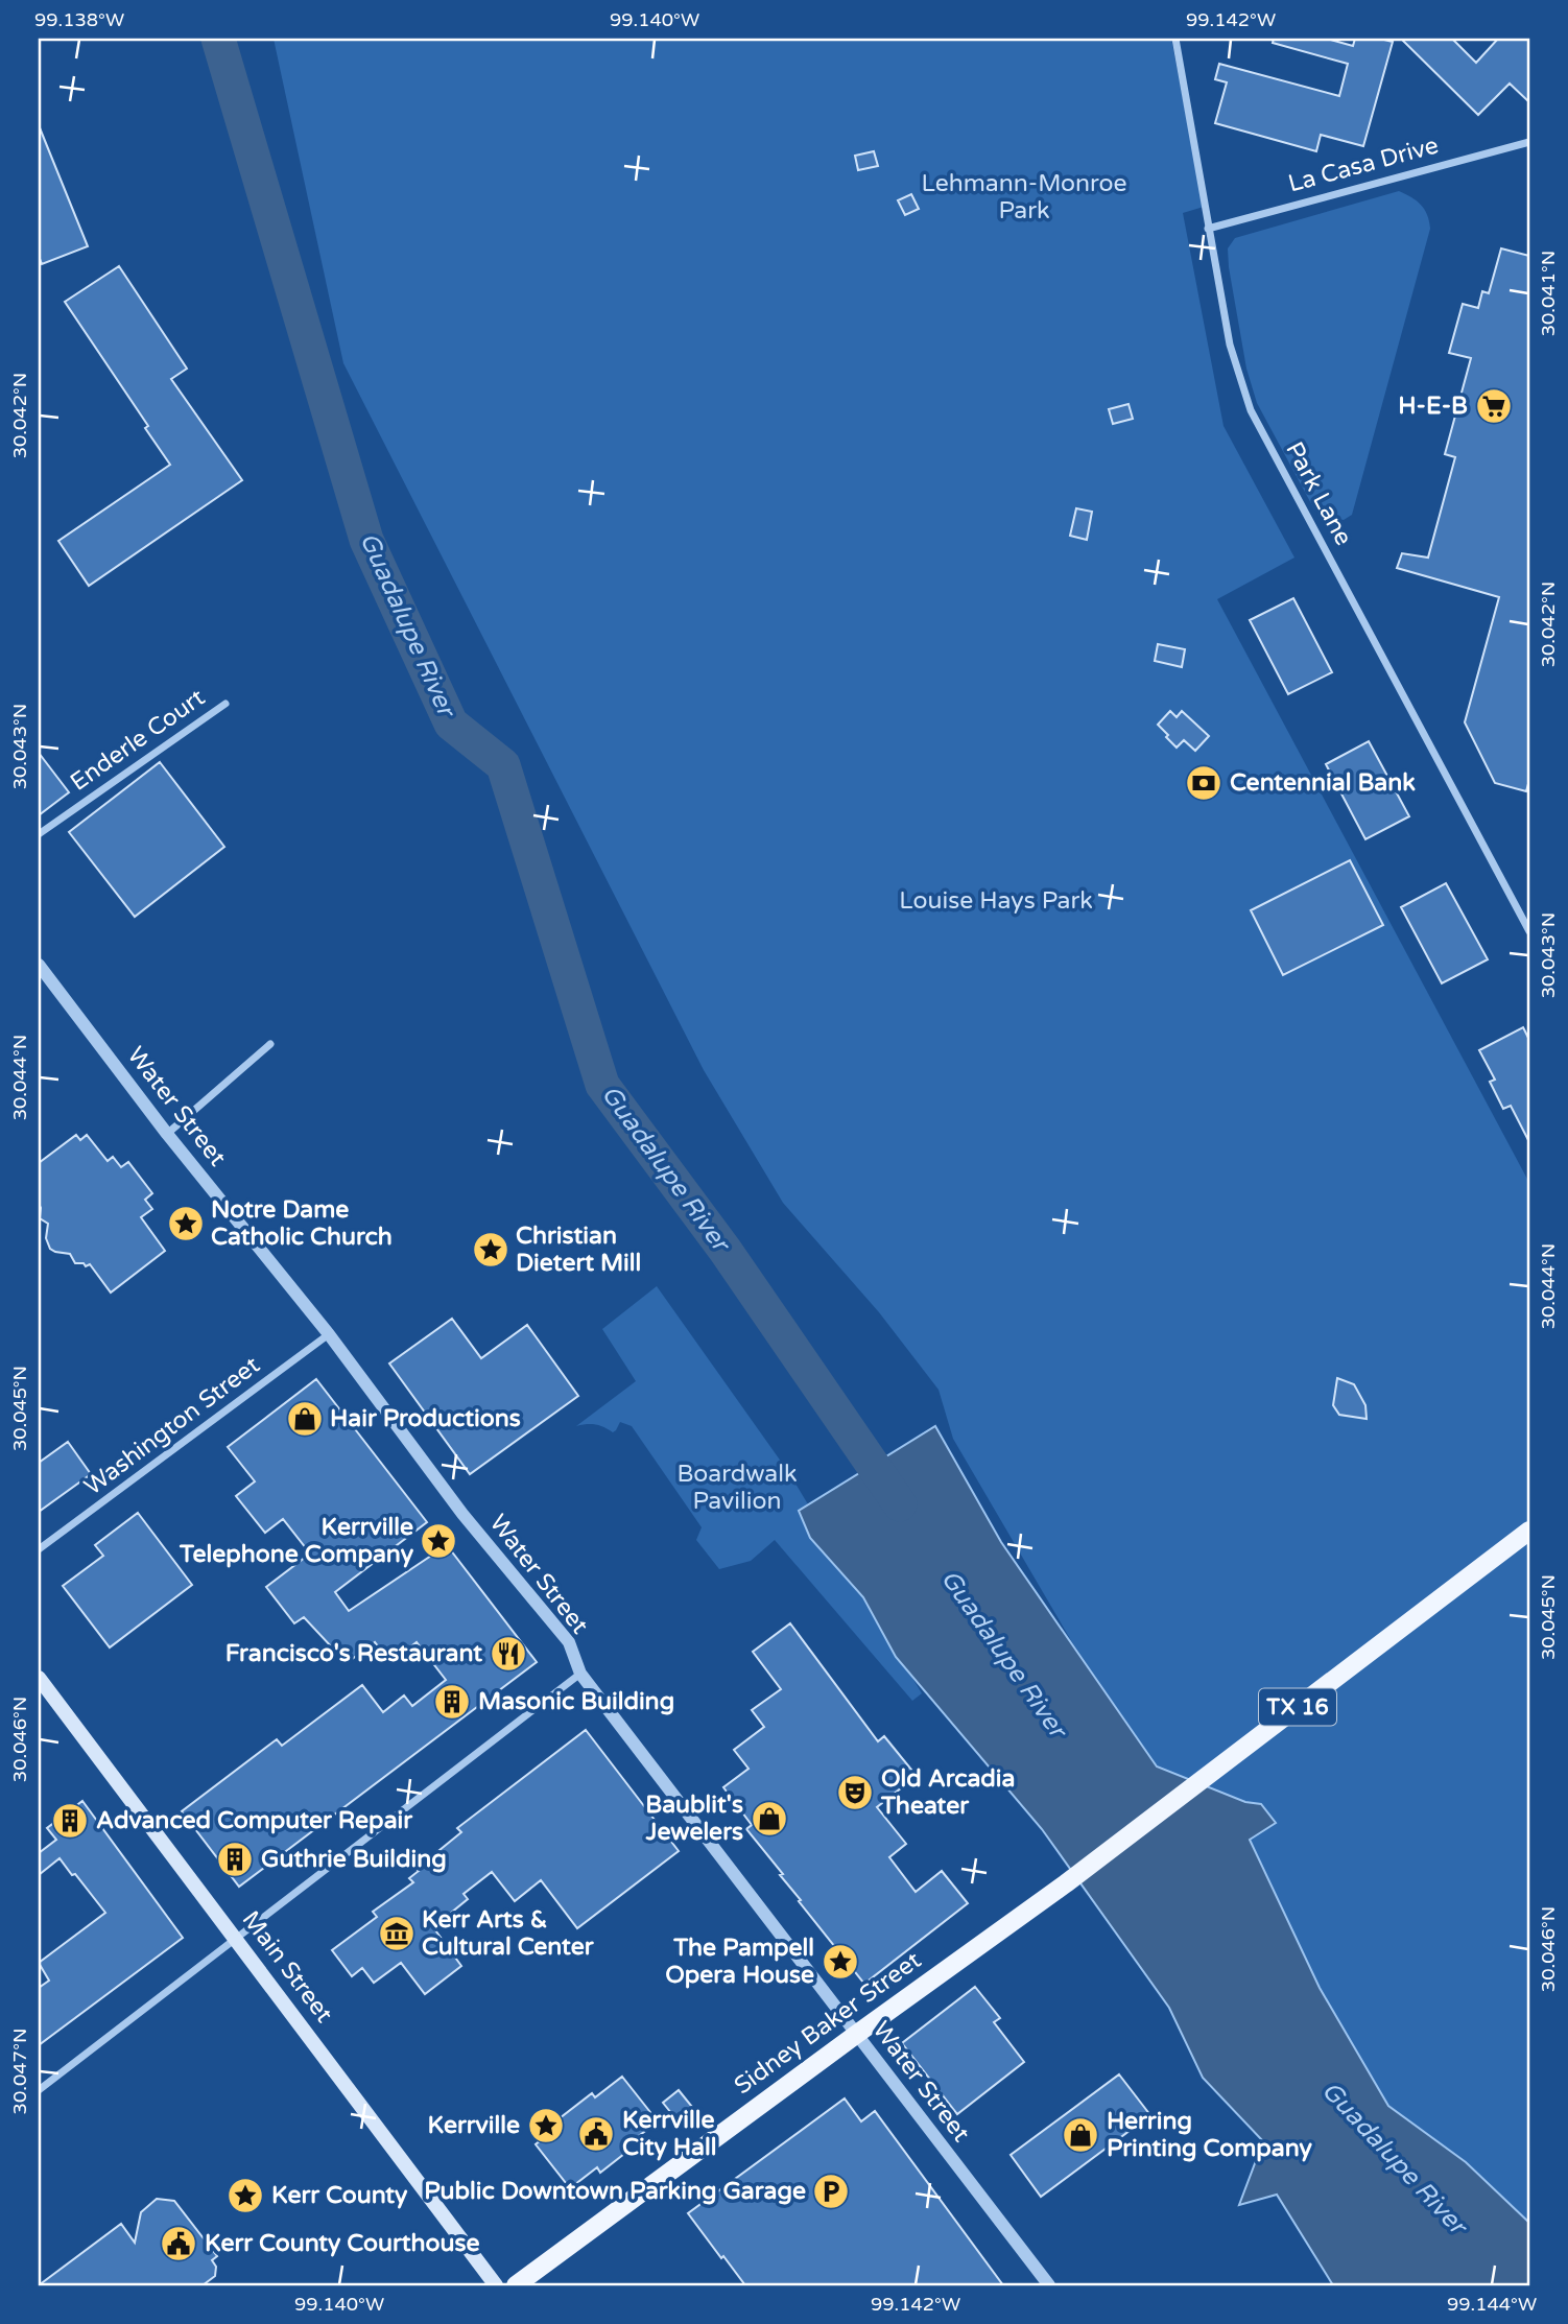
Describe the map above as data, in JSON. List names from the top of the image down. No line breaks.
{"streets":{"main road":["TX 16","Main Street","Sidney Baker Street"],"street":["La Casa Drive","Park Lane","Enderle Court","Water Street","Washington Street"]},"crossings":[["La Casa Drive","Park Lane"],["Water Street","Washington Street"],["Water Street","Sidney Baker Street"]],"water":["Guadalupe River"],"parks":["Lehmann-Monroe Park","Louise Hays Park","Boardwalk Pavilion"],"places":{"supermarket":["H-E-B"],"bank":["Centennial Bank"],"place":["Notre Dame Catholic Church","Christian Dietert Mill","Kerrville Telephone Company","The Pampell Opera House","Kerrville","Kerr County"],"shop":["Hair Productions","Baublit's Jewelers","Herring Printing Company"],"restaurant":["Francisco's Restaurant"],"building":["Masonic Building","Advanced Computer Repair","Guthrie Building"],"theatre":["Old Arcadia Theater"],"museum":["Kerr Arts & Cultural Center"],"public building":["Kerrville City Hall","Kerr County Courthouse"],"parking":["Public Downtown Parking Garage"]},"coordinates":["99.138°W","99.140°W","99.142°W","30.041°N","30.042°N","30.043°N","30.044°N","30.045°N","30.046°N","30.047°N","99.144°W"]}
